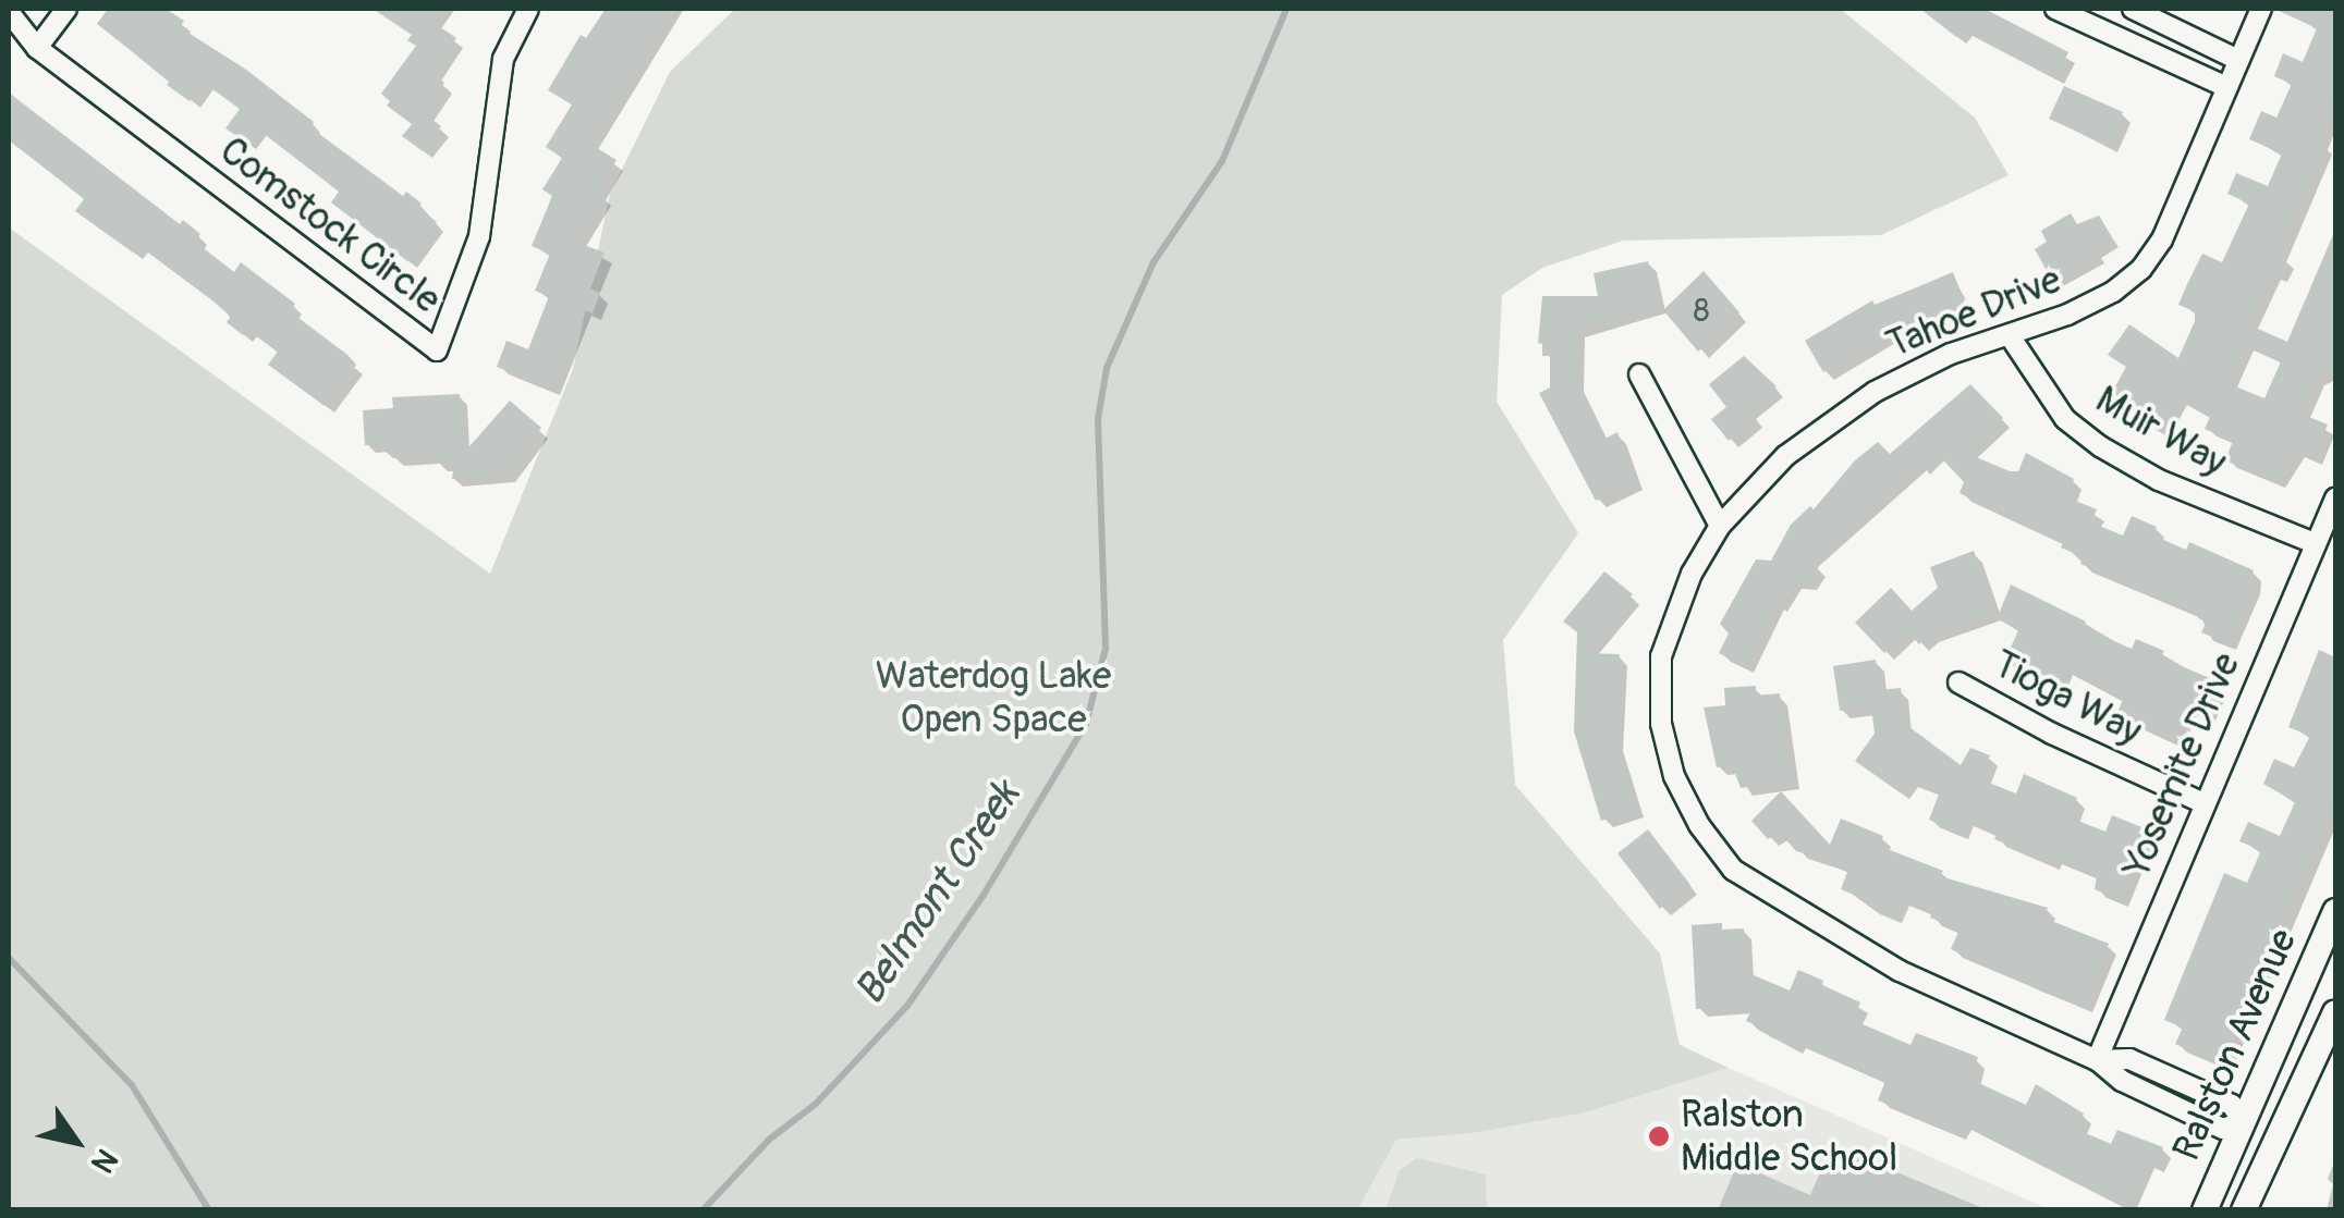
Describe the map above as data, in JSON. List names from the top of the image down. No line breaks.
{"streets":{"main road":["Ralston Avenue"],"street":["Comstock Circle","Tahoe Drive","Muir Way","Tioga Way","Yosemite Drive"]},"crossings":[["Tahoe Drive","Muir Way"],["Tahoe Drive","Yosemite Drive"],["Tahoe Drive","Ralston Avenue"],["Muir Way","Yosemite Drive"],["Tioga Way","Yosemite Drive"]],"water":["Belmont Creek"],"parks":["Waterdog Lake Open Space"],"places":["Ralston Middle School"],"house_numbers":["8"],"north":"bottom right"}
